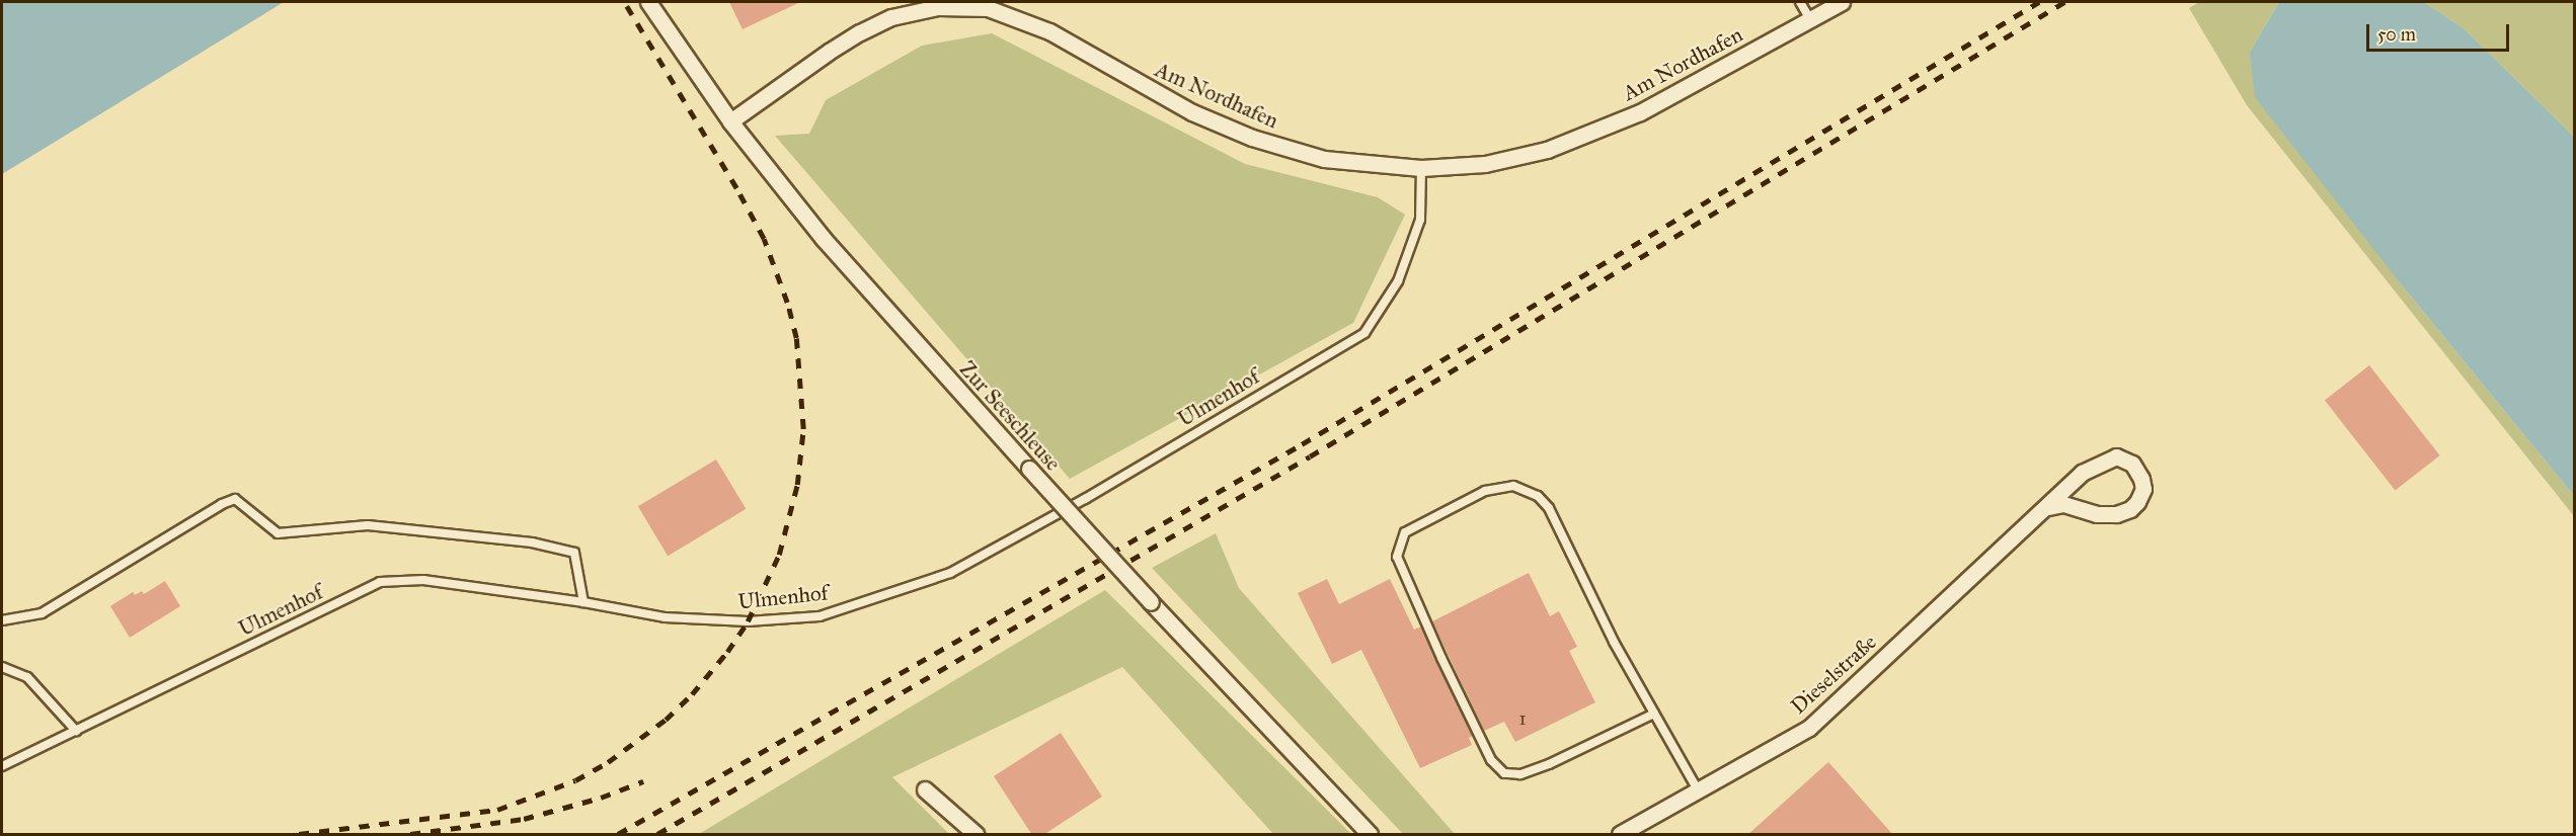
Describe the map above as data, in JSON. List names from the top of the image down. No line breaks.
{"streets":{"street":["Am Nordhafen","Zur Seeschleuse","Dieselstraße"],"lane":["Ulmenhof"]},"crossings":[["Am Nordhafen","Ulmenhof"],["Am Nordhafen","Zur Seeschleuse"]],"house_numbers":["1"],"scale_bar":"50 m"}
